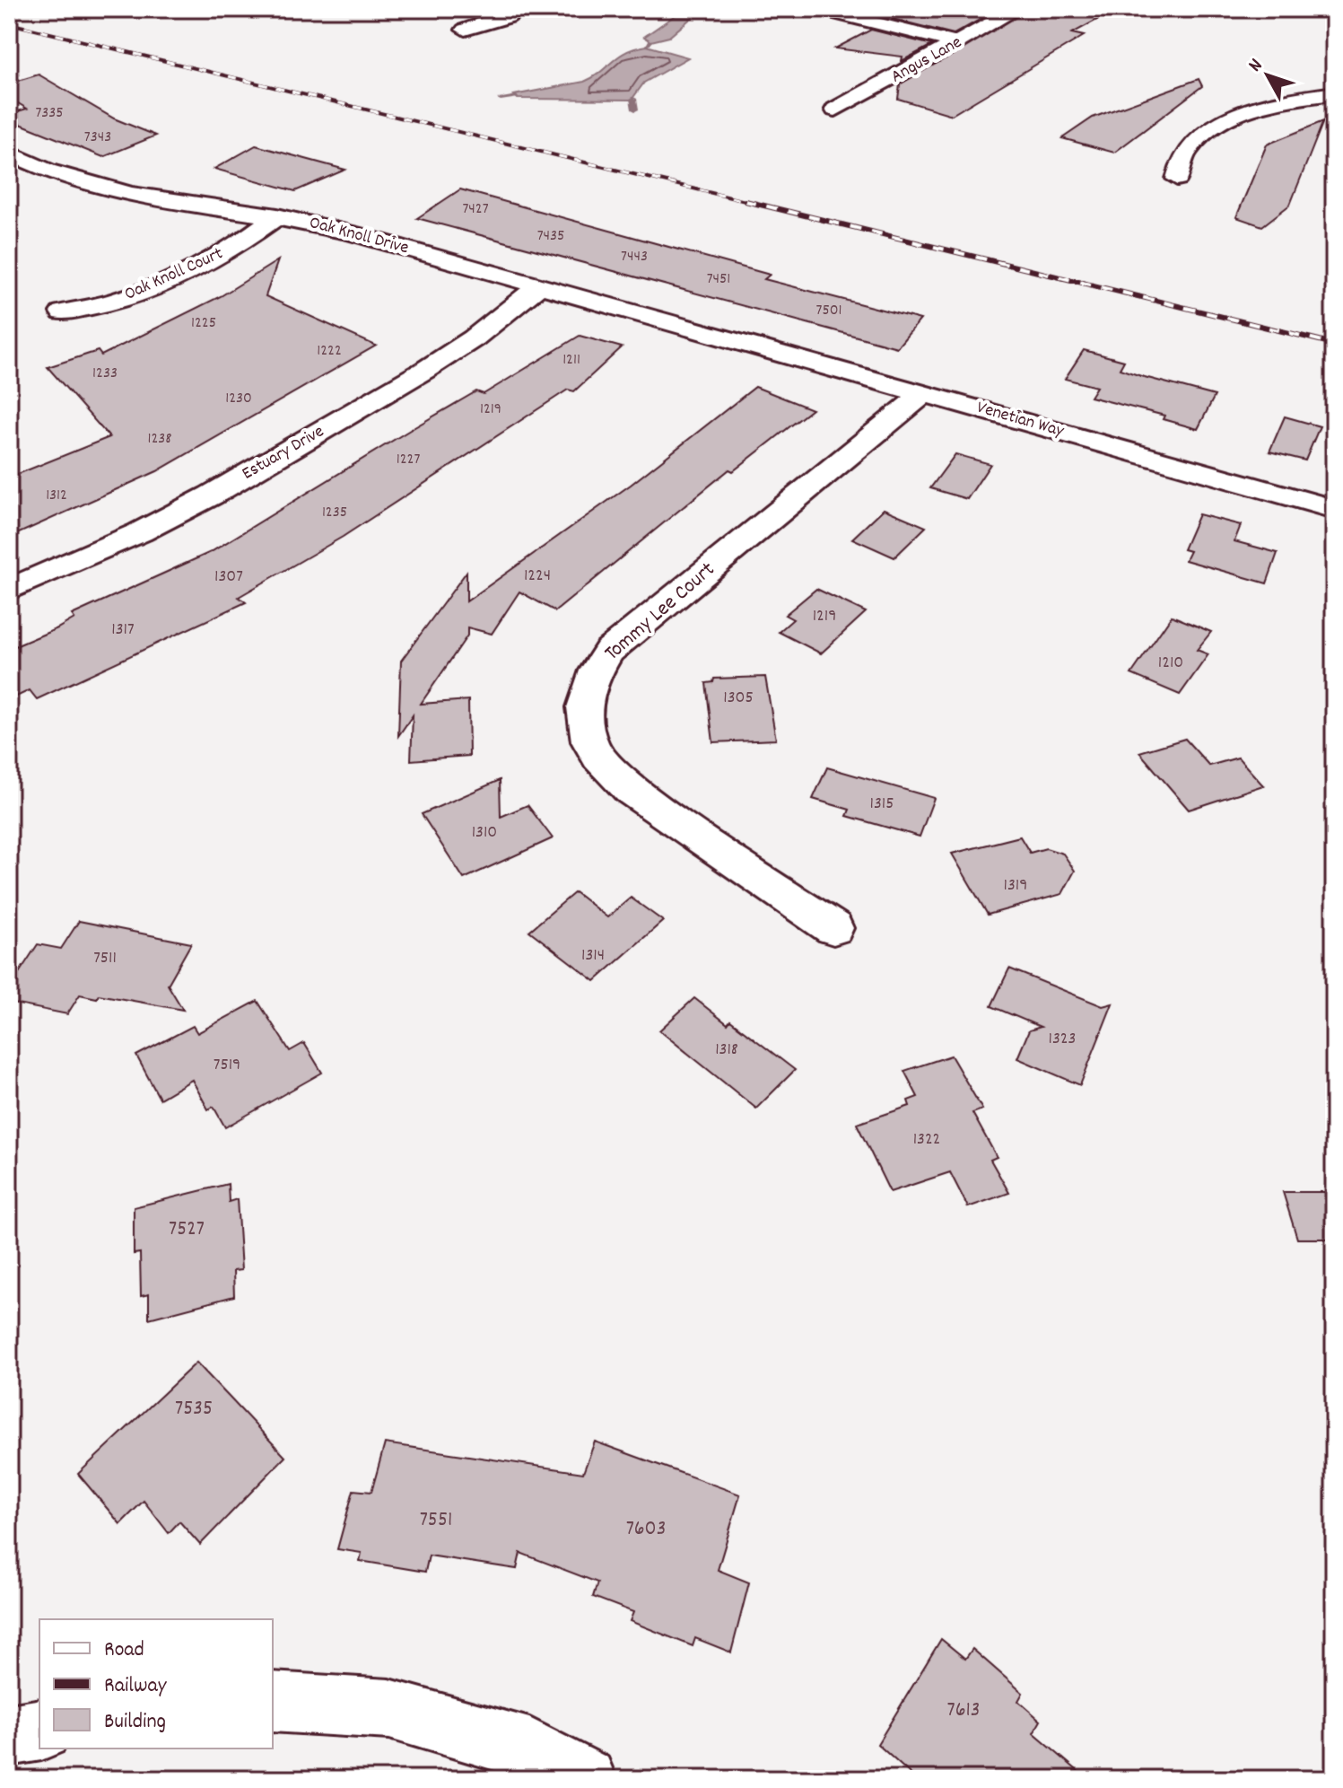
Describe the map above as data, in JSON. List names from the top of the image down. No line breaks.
{"streets":{"street":["Angus Lane","Oak Knoll Drive","Oak Knoll Court","Venetian Way","Estuary Drive","Tommy Lee Court"]},"crossings":[["Oak Knoll Drive","Oak Knoll Court"],["Oak Knoll Drive","Venetian Way"],["Oak Knoll Drive","Estuary Drive"],["Venetian Way","Tommy Lee Court"]],"house_numbers":["7335","7343","7427","7435","7443","7451","7501","1225","1222","1211","1233","1230","1219","1238","1227","1312","1235","1224","1307","1219","1317","1210","1305","1315","1310","1319","1314","7511","1323","1318","7519","1322","7527","7535","7551","7603","7613"],"legend":["Road","Railway","Building"],"north":"top left"}
